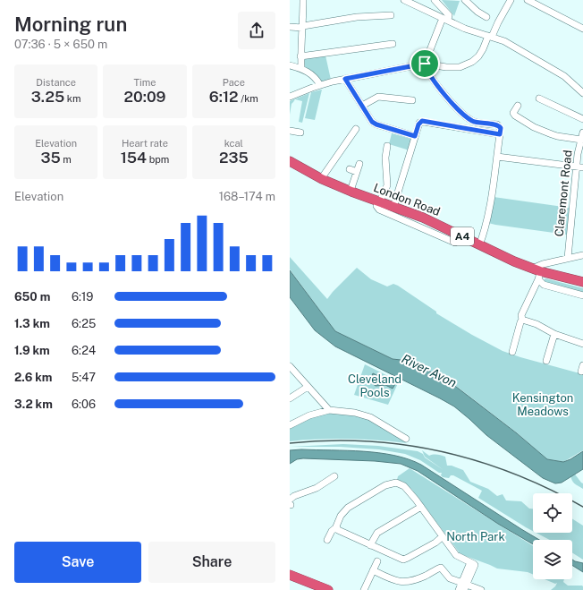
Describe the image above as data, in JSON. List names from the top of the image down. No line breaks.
{"streets":{"highway":["London Road","A4"],"street":["Claremont Road"]},"water":["River Avon"],"parks":["Cleveland Pools","Kensington Meadows","North Park"],"page":{"heading":["Morning run","07:36 · 5 × 650 m"],"stats":[["Distance","3.25 km"],["Time","20:09"],["Pace","6:12 /km"],["Elevation","35 m"],["Heart rate","154 bpm"],["kcal","235"]],"chart":["Elevation","168–174 m"],"list":[{"name":"650 m","note":"6:19"},{"name":"1.3 km","note":"6:25"},{"name":"1.9 km","note":"6:24"},{"name":"2.6 km","note":"5:47"},{"name":"3.2 km","note":"6:06"}],"buttons":["Save","Share"]}}
